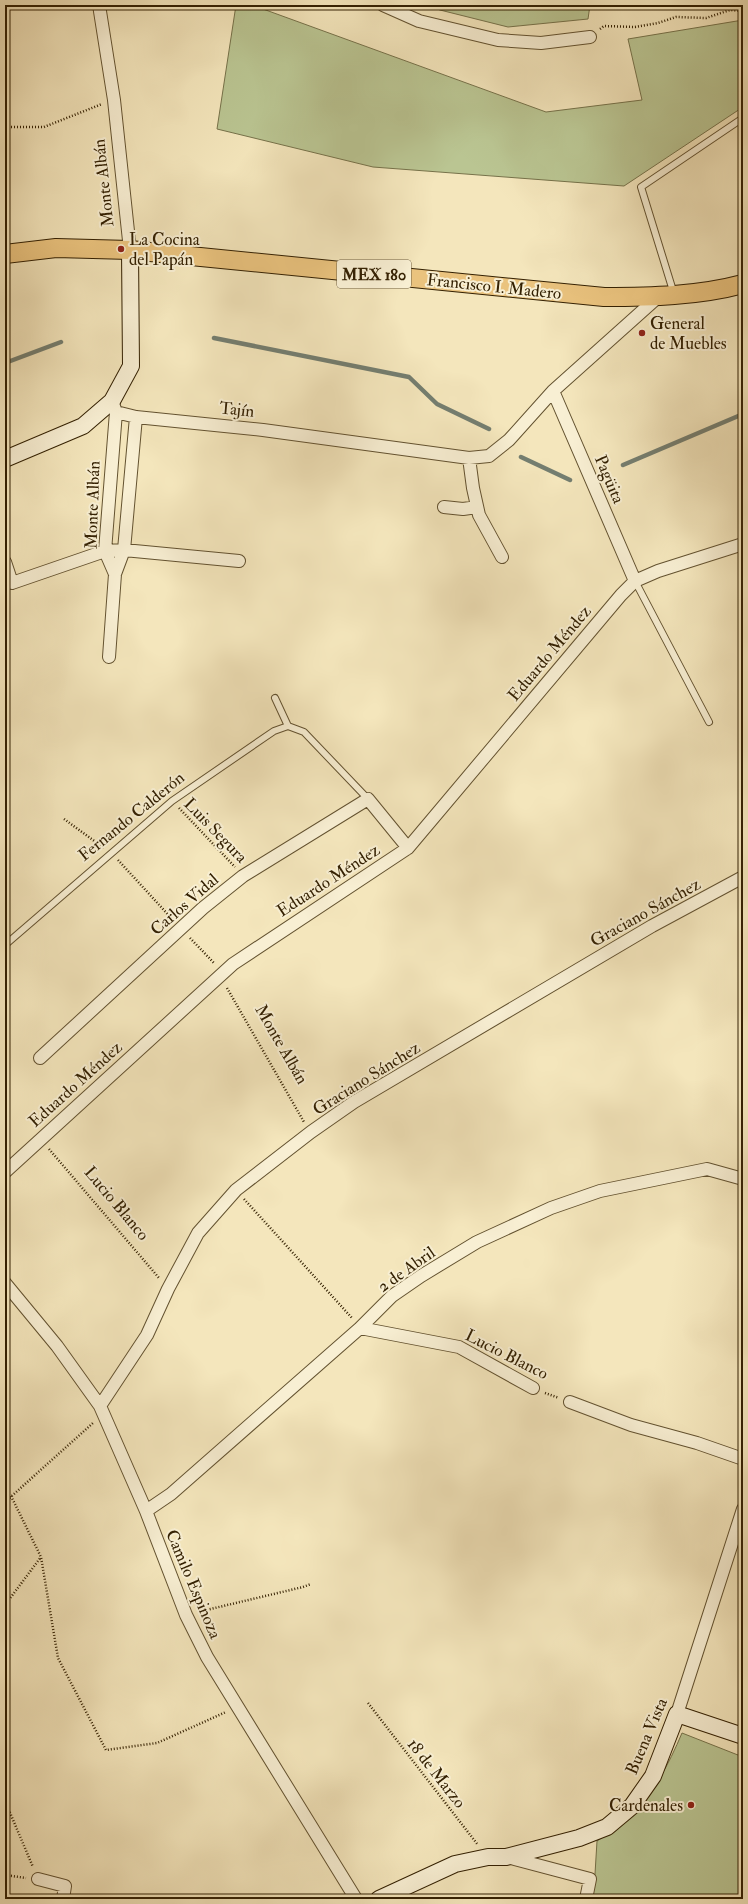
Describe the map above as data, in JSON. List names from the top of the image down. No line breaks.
{"streets":{"main road":["MEX 180","Francisco I. Madero"],"street":["Monte Albán","Tajín","Pagüita","Eduardo Méndez","Carlos Vidal","Graciano Sánchez","Lucio Blanco","2 de Abril","Camilo Espinoza","Buena Vista"],"lane":["Fernando Calderón"],"path":["Luis Segura","18 de Marzo"]},"crossings":[["Monte Albán","Francisco I. Madero"],["Monte Albán","Tajín"],["Monte Albán","Eduardo Méndez"],["Monte Albán","Fernando Calderón"],["Monte Albán","Carlos Vidal"],["Monte Albán","Graciano Sánchez"],["Tajín","Pagüita"],["Pagüita","Eduardo Méndez"],["Eduardo Méndez","Lucio Blanco"],["Fernando Calderón","Luis Segura"],["Luis Segura","Carlos Vidal"],["Graciano Sánchez","Lucio Blanco"],["Graciano Sánchez","Camilo Espinoza"],["Lucio Blanco","2 de Abril"],["2 de Abril","Camilo Espinoza"],["Buena Vista","18 de Marzo"]],"places":["La Cocina del Papán","General de Muebles","Cardenales"]}
